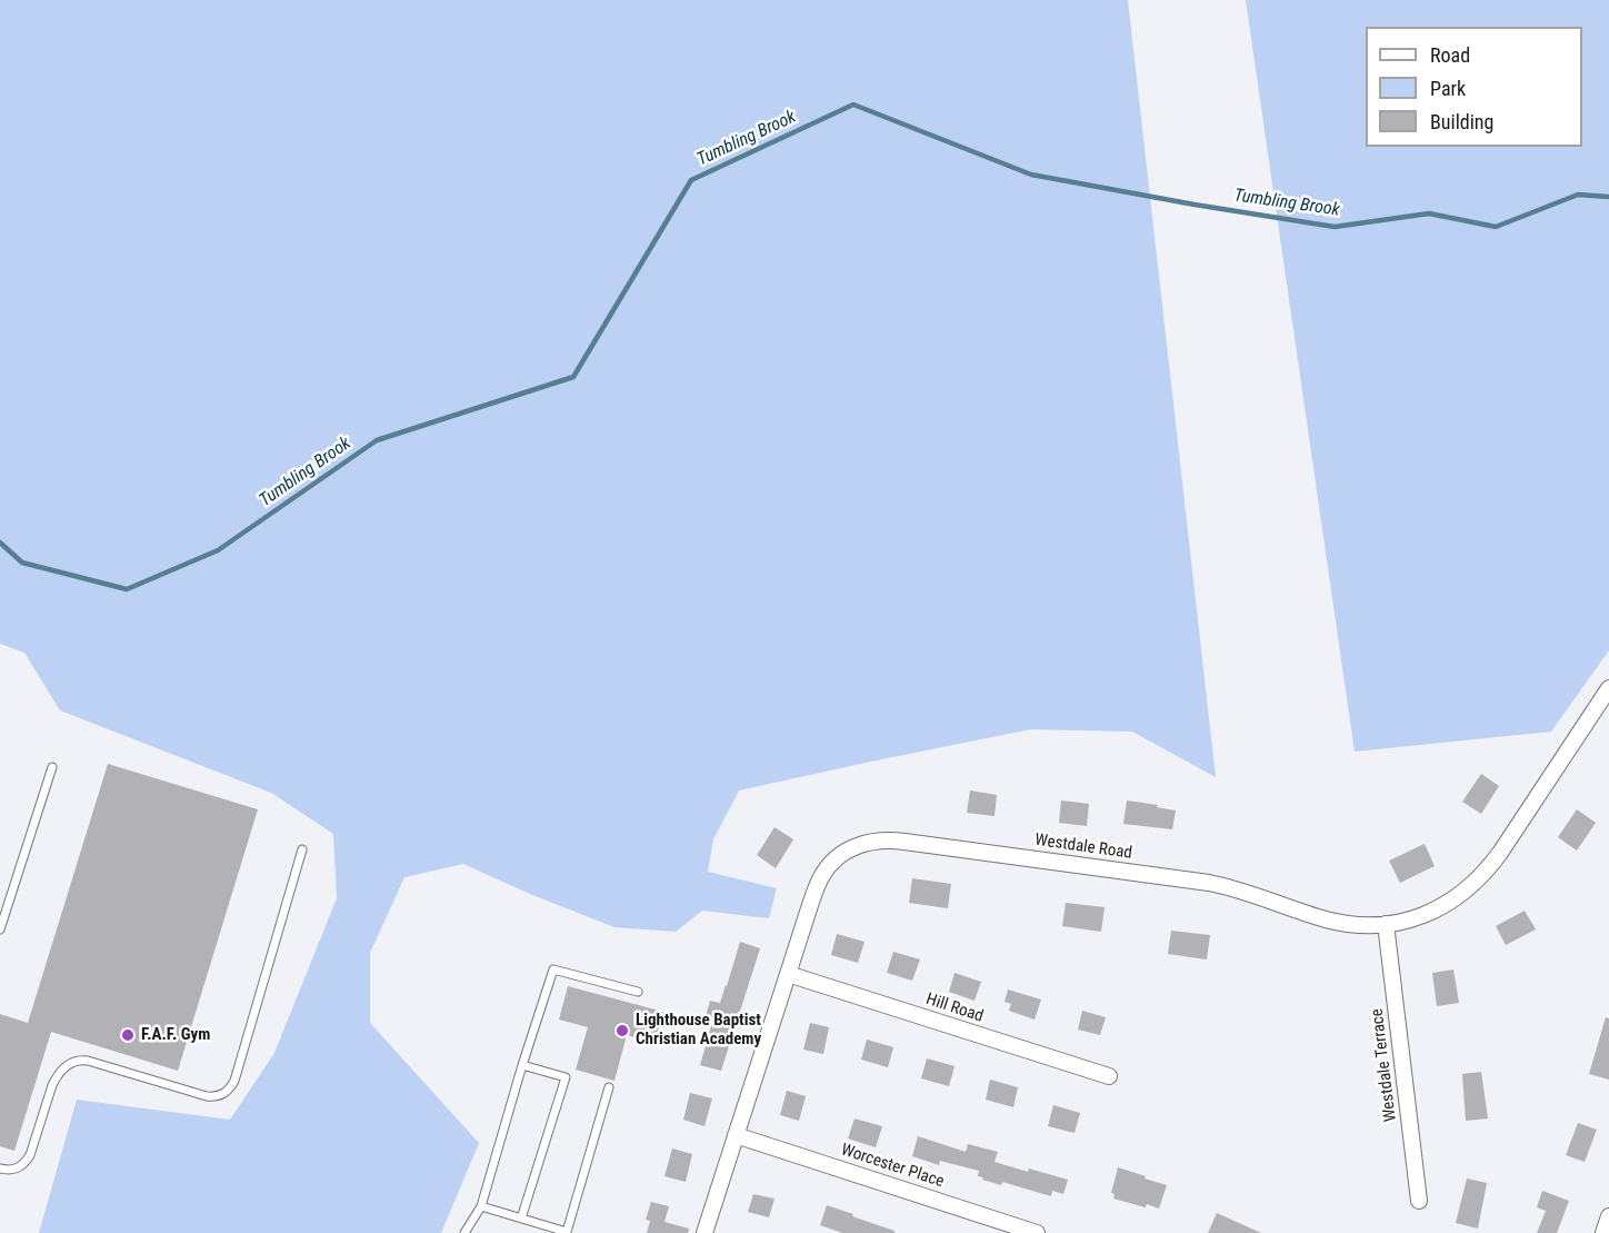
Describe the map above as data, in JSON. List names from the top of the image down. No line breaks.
{"streets":{"street":["Westdale Road","Hill Road","Westdale Terrace","Worcester Place"]},"crossings":[["Westdale Road","Hill Road"],["Westdale Road","Westdale Terrace"],["Westdale Road","Worcester Place"]],"water":["Tumbling Brook"],"places":["Lighthouse Baptist Christian Academy","F.A.F. Gym"],"legend":["Road","Park","Building"]}
